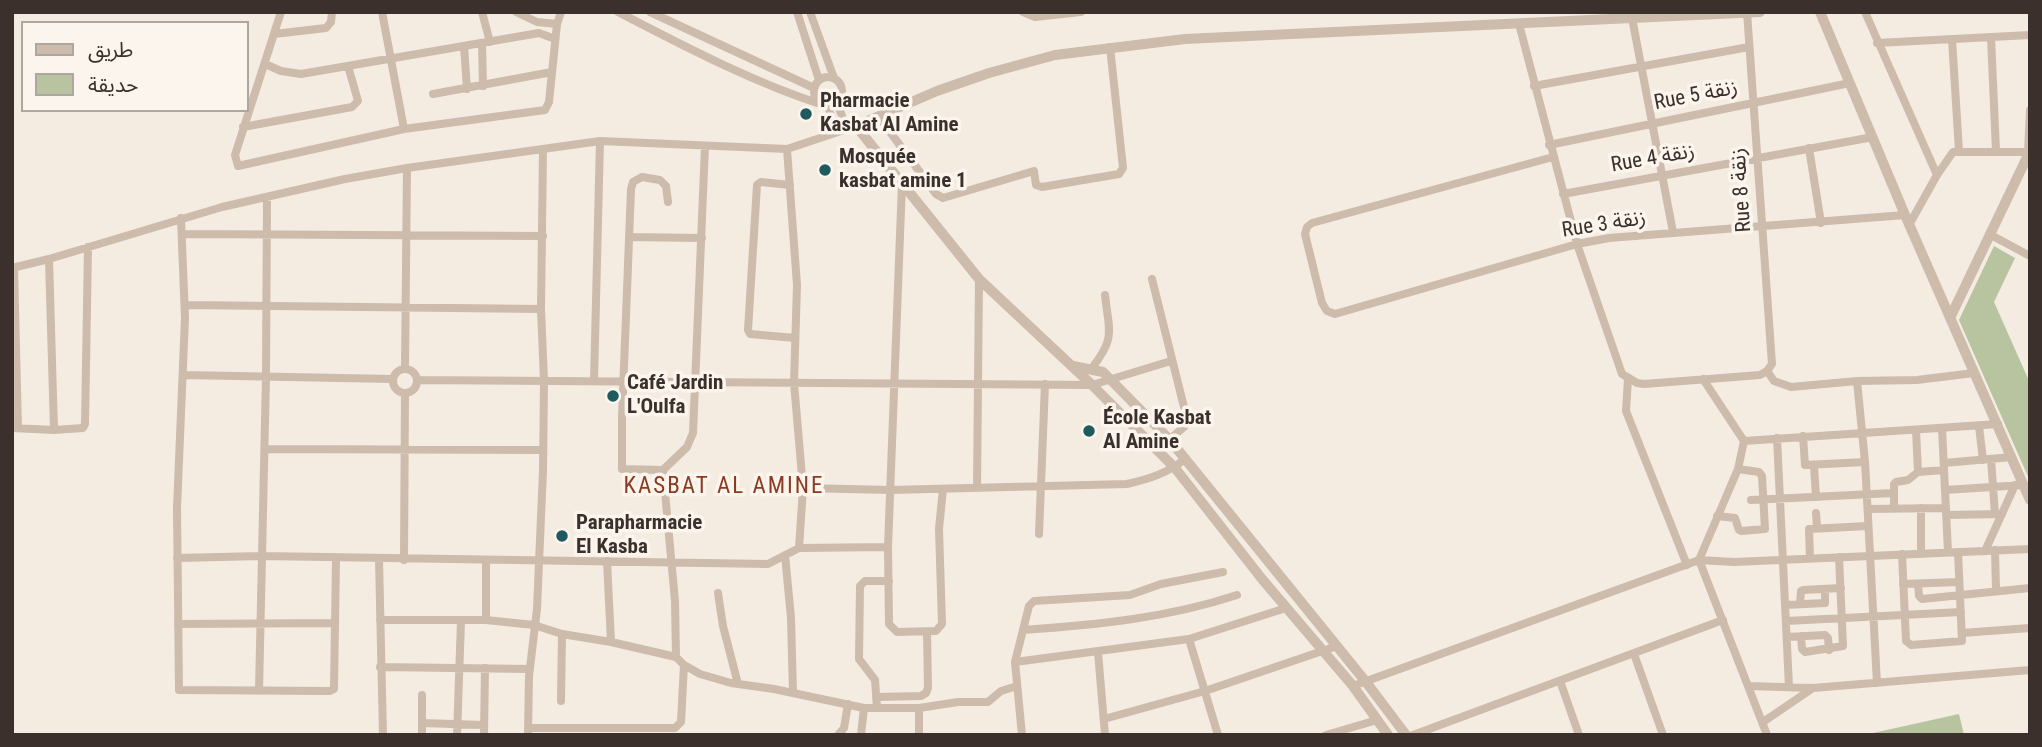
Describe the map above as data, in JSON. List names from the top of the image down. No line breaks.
{"streets":{"street":["Rue 5 زنقة","Rue 4 زنقة","Rue 8 زنقة","Rue 3 زنقة"]},"crossings":[["Rue 5 زنقة","Rue 8 زنقة"],["Rue 4 زنقة","Rue 8 زنقة"],["Rue 8 زنقة","Rue 3 زنقة"]],"districts":["KASBAT AL AMINE"],"places":["Pharmacie Kasbat Al Amine","Mosquée kasbat amine 1","Café Jardin L'Oulfa","École Kasbat Al Amine","Parapharmacie El Kasba"],"legend":["طريق","حديقة"]}
